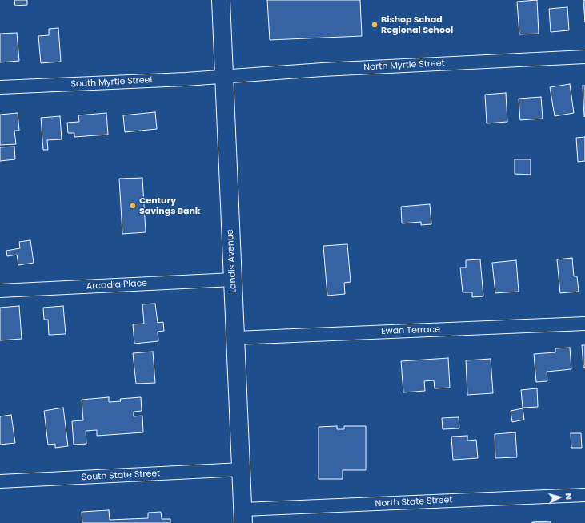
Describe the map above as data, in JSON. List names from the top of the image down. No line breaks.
{"streets":{"main road":["Landis Avenue"],"street":["North Myrtle Street","South Myrtle Street","Arcadia Place","Ewan Terrace","South State Street","North State Street"]},"crossings":[["North Myrtle Street","South Myrtle Street"],["North Myrtle Street","Landis Avenue"],["South Myrtle Street","Landis Avenue"],["Landis Avenue","Arcadia Place"],["Landis Avenue","Ewan Terrace"],["Landis Avenue","South State Street"],["Landis Avenue","North State Street"]],"places":["Bishop Schad Regional School","Century Savings Bank"],"north":"right"}
